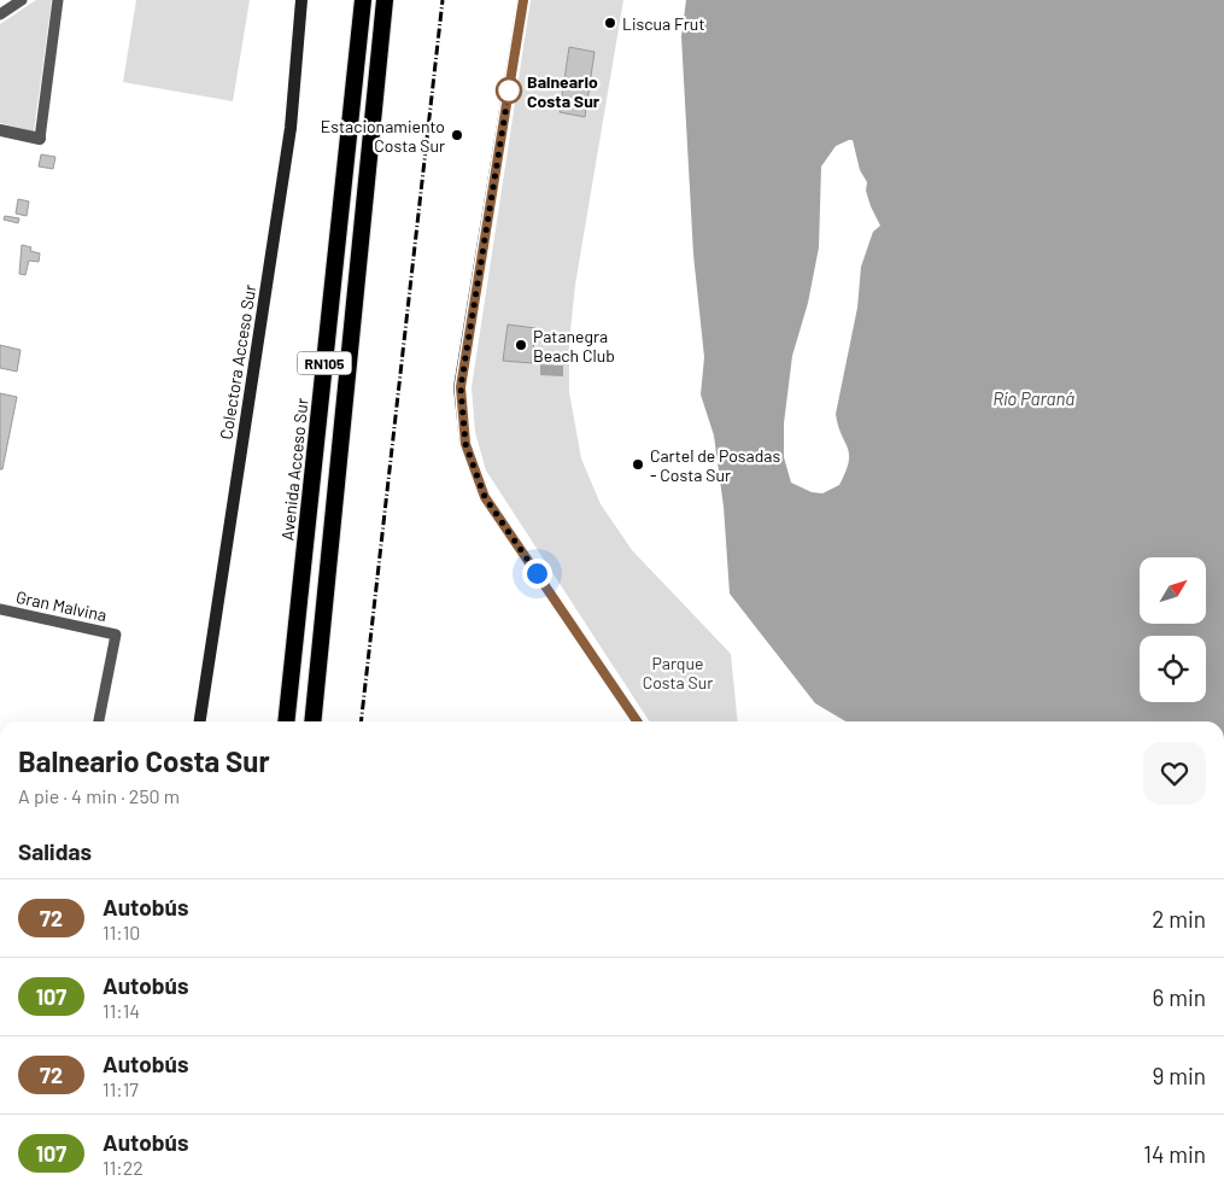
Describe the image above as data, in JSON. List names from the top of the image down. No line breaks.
{"streets":{"highway":["RN105","Avenida Acceso Sur"],"main road":["Colectora Acceso Sur"],"street":["Gran Malvina"]},"water":["Río Paraná"],"parks":["Parque Costa Sur"],"places":["Liscua Frut","Balneario Costa Sur","Estacionamiento Costa Sur","Patanegra Beach Club","Cartel de Posadas - Costa Sur"],"lines":["bus line 72"],"north":"top right","page":{"heading":[["Balneario Costa Sur","A pie · 4 min · 250 m"],"Salidas"],"list":[{"mark":"72","name":"Autobús","note":"11:10","value":"2 min"},{"mark":"107","name":"Autobús","note":"11:14","value":"6 min"},{"mark":"72","name":"Autobús","note":"11:17","value":"9 min"},{"mark":"107","name":"Autobús","note":"11:22","value":"14 min"}]}}
